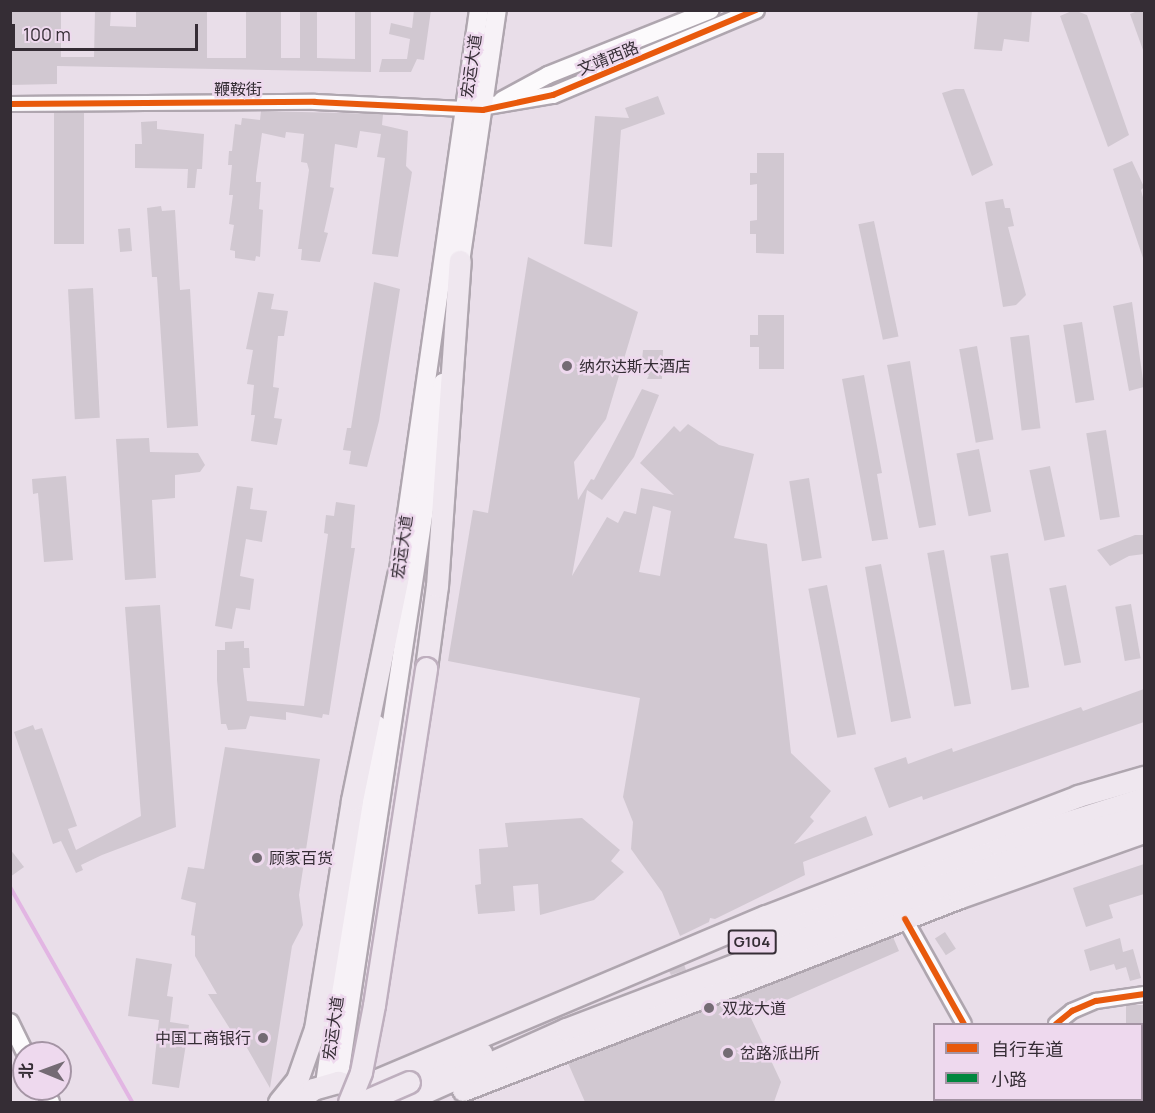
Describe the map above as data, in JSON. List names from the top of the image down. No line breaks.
{"streets":{"highway":["G104"],"main road":["宏运大道"],"street":["文靖西路","鞭鞍街"]},"crossings":[["文靖西路","宏运大道"],["文靖西路","鞭鞍街"],["宏运大道","鞭鞍街"]],"places":["纳尔达斯大酒店","顾家百货","双龙大道","中国工商银行","岔路派出所"],"legend":["自行车道","小路"],"scale_bar":"100 m","north":"left"}
